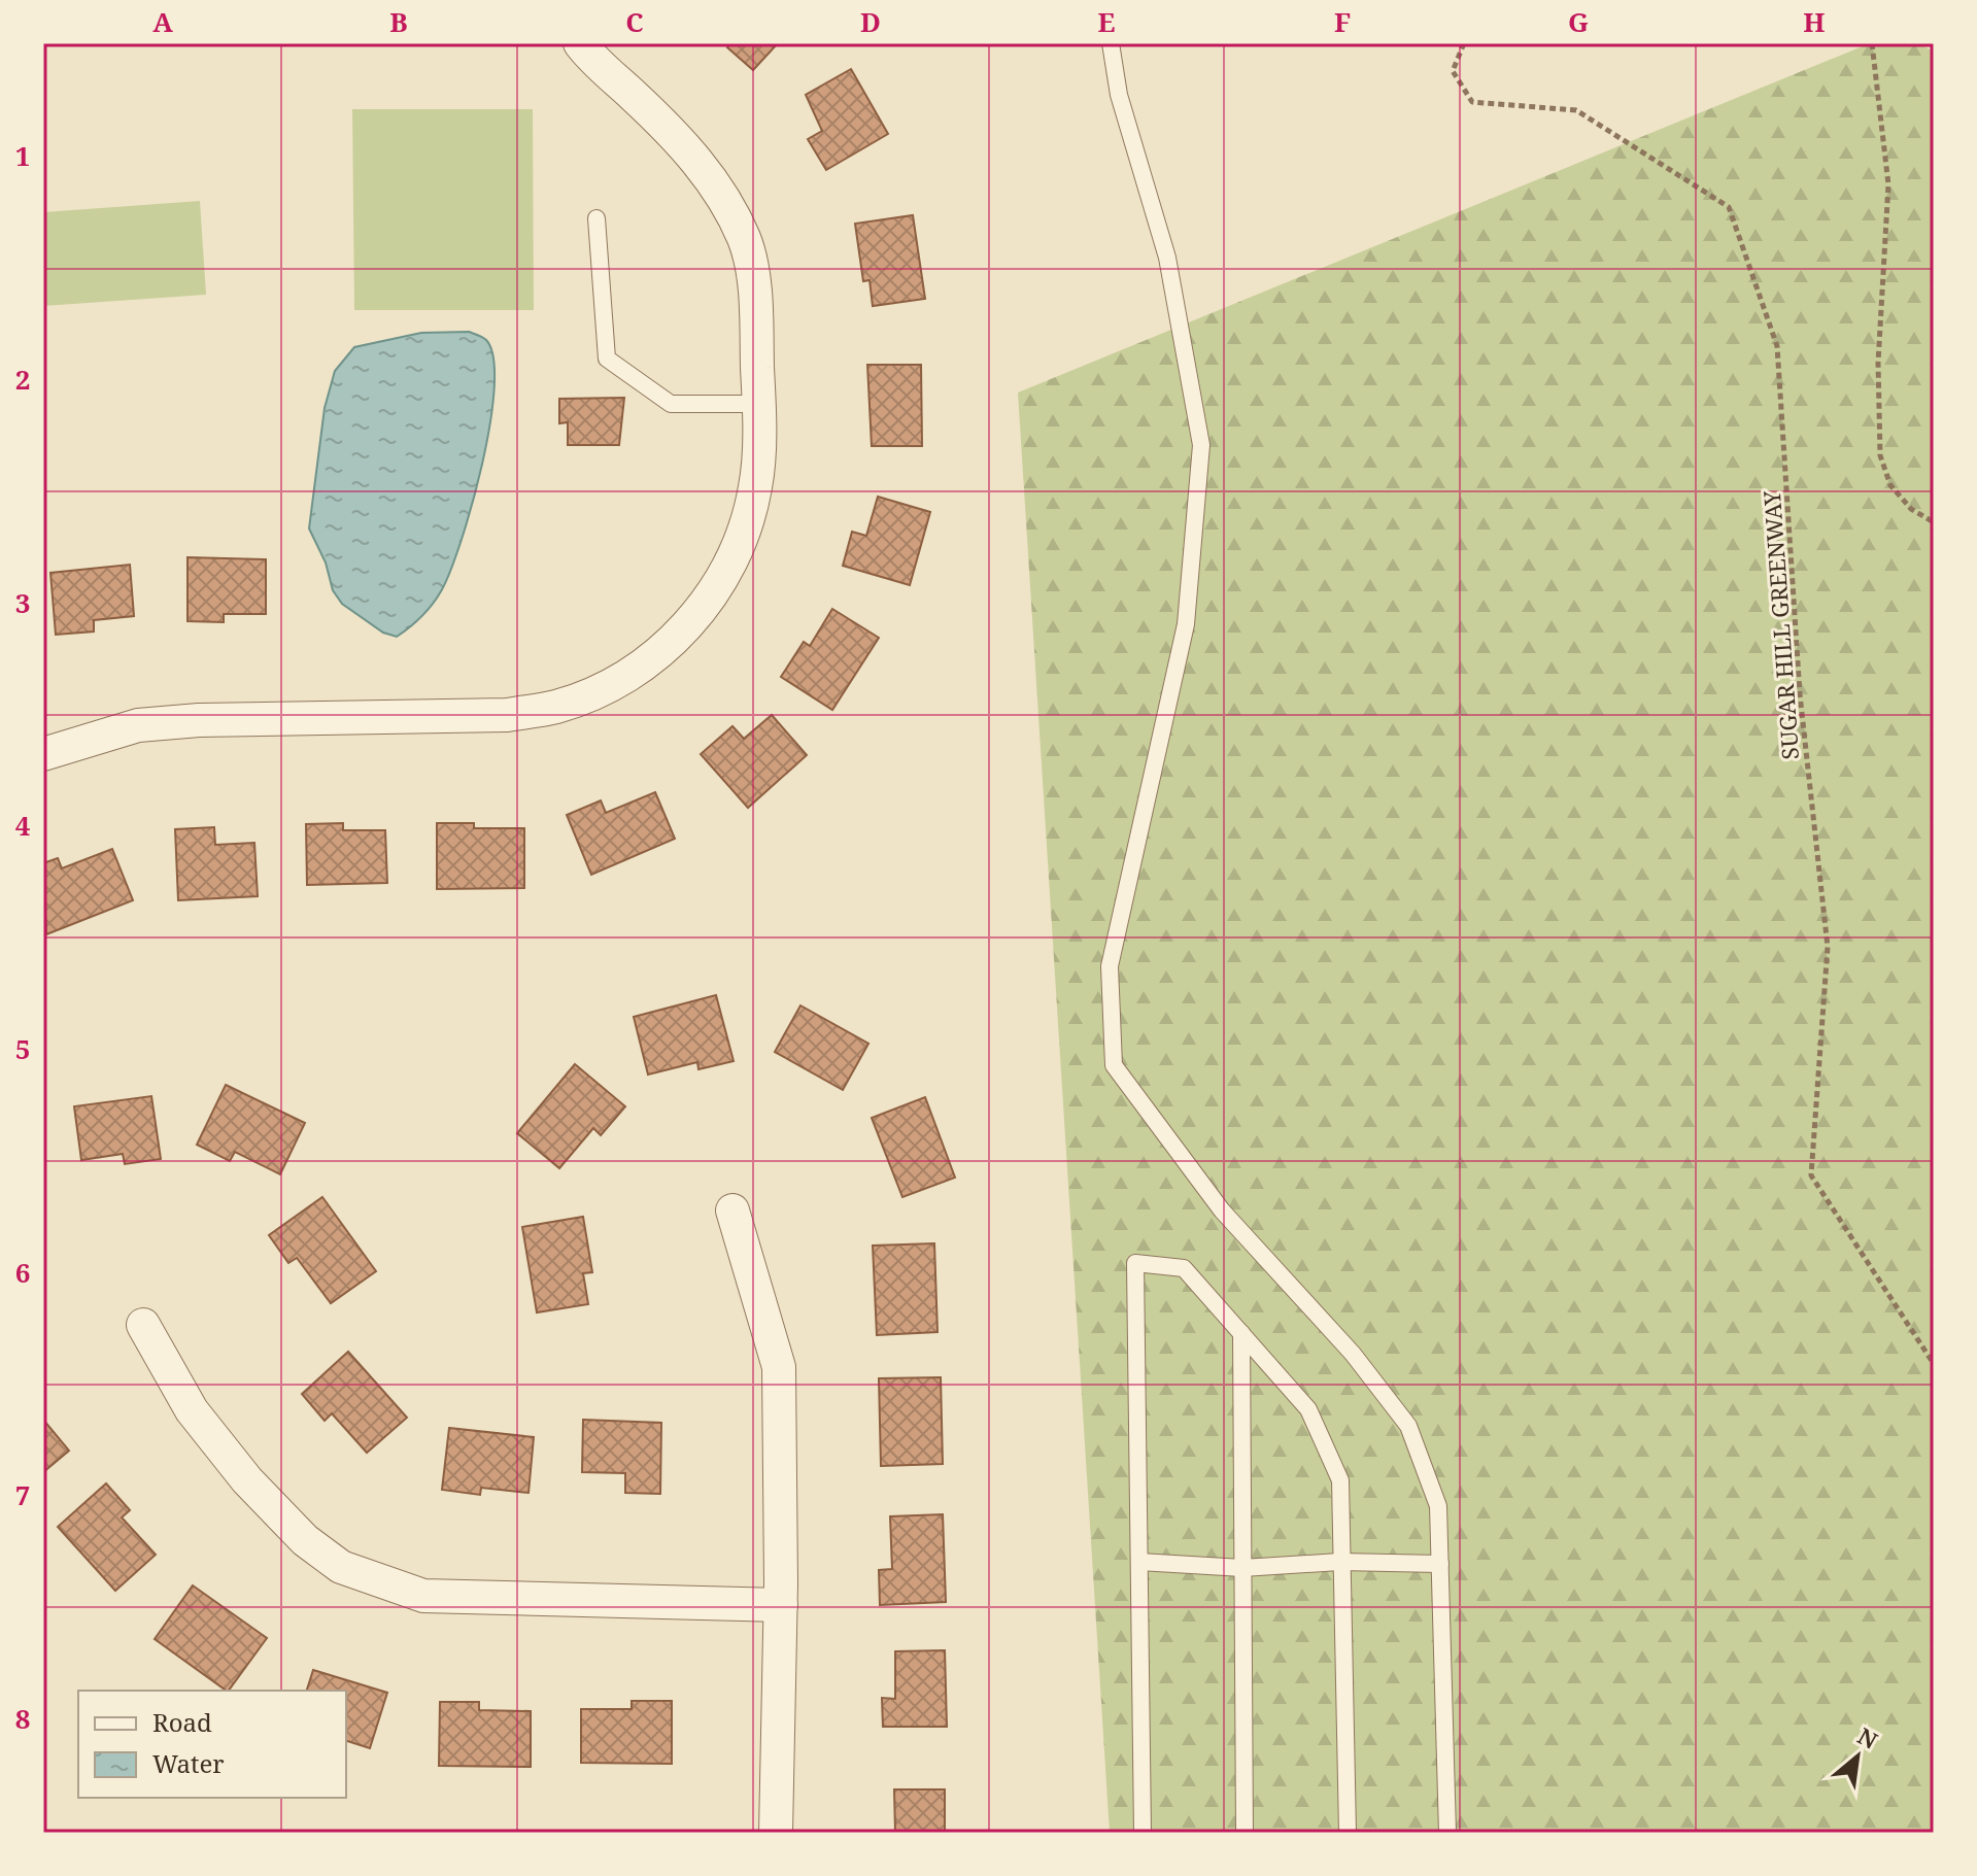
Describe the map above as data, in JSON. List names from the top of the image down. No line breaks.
{"streets":{"path":["SUGAR HILL GREENWAY"]},"legend":["Road","Water"],"north":"top right","grid":{"columns":["A","B","C","D","E","F","G","H"],"rows":["1","2","3","4","5","6","7","8"]}}
